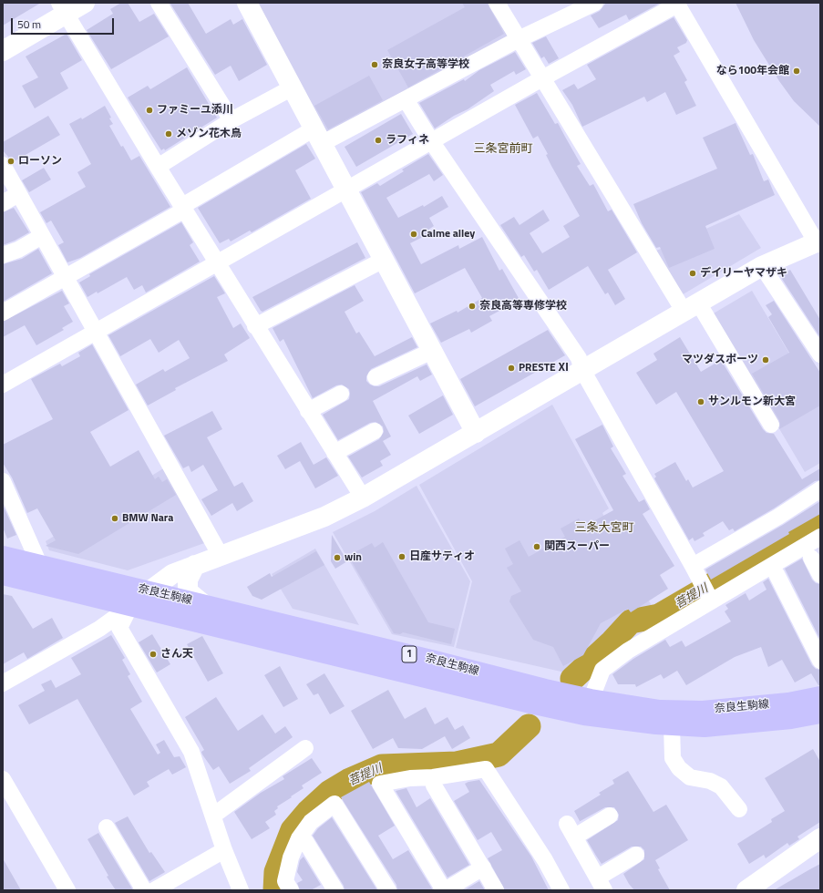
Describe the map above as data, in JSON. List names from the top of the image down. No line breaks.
{"streets":{"main road":["奈良生駒線","1"]},"districts":["三条宮前町","三条大宮町"],"water":["菩提川"],"places":["奈良女子高等学校","なら100年会館","ファミーユ添川","メゾン花木鳥","ラフィネ","ローソン","Calme alley","デイリーヤマザキ","奈良高等専修学校","マツダスポーツ","PRESTE Ⅺ","サンルモン新大宮","BMW Nara","関西スーパー","日産サティオ","win","さん天"],"scale_bar":"50 m"}
